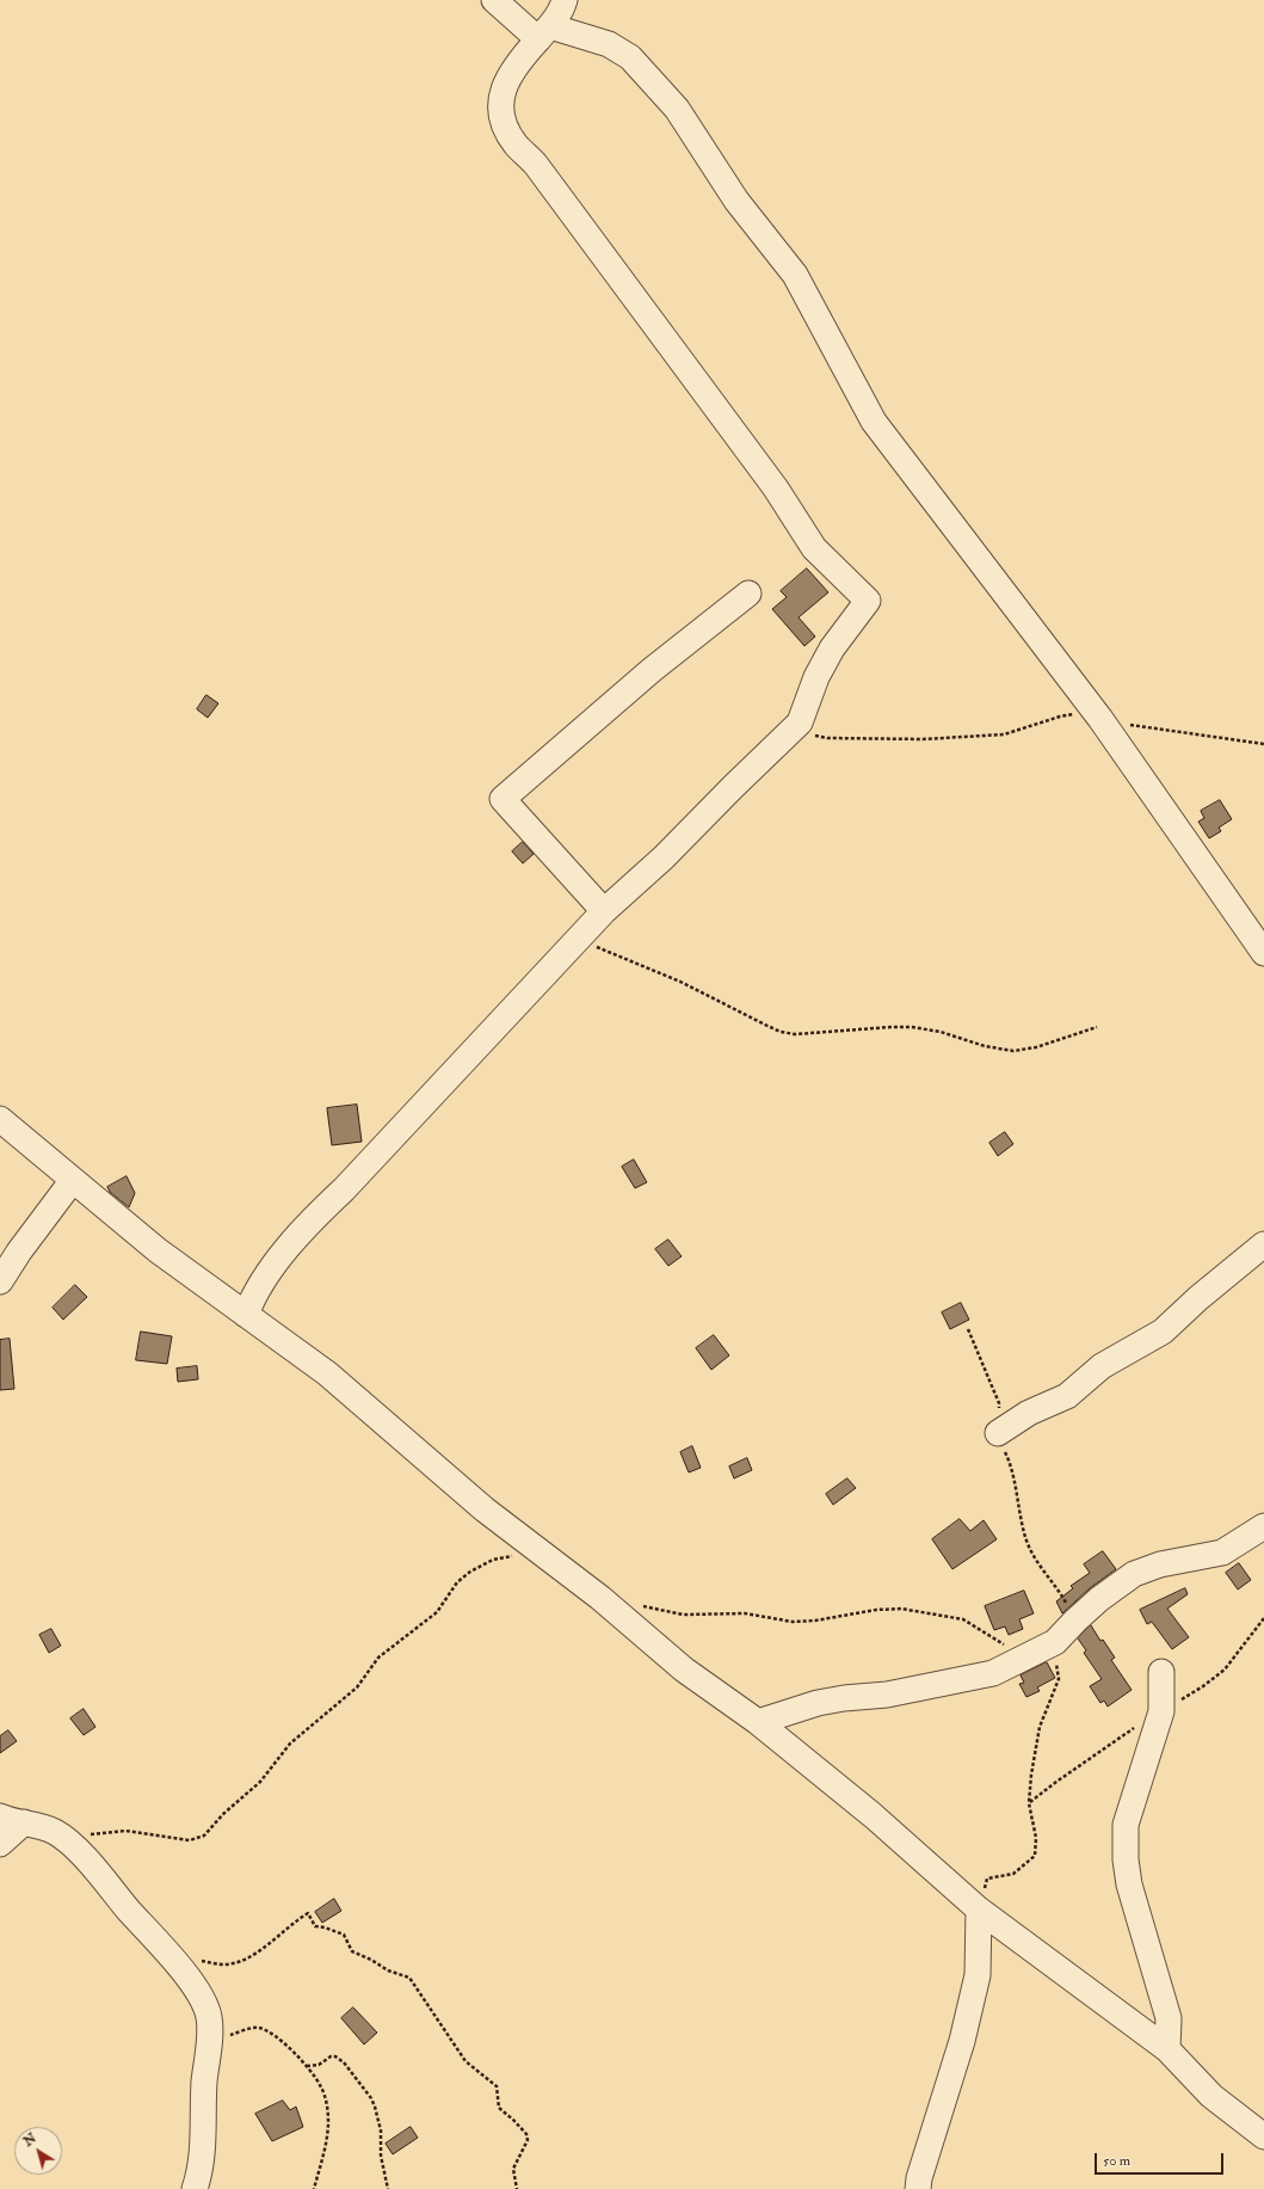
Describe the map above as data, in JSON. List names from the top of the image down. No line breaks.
{"scale_bar":"50 m","north":"top left"}
